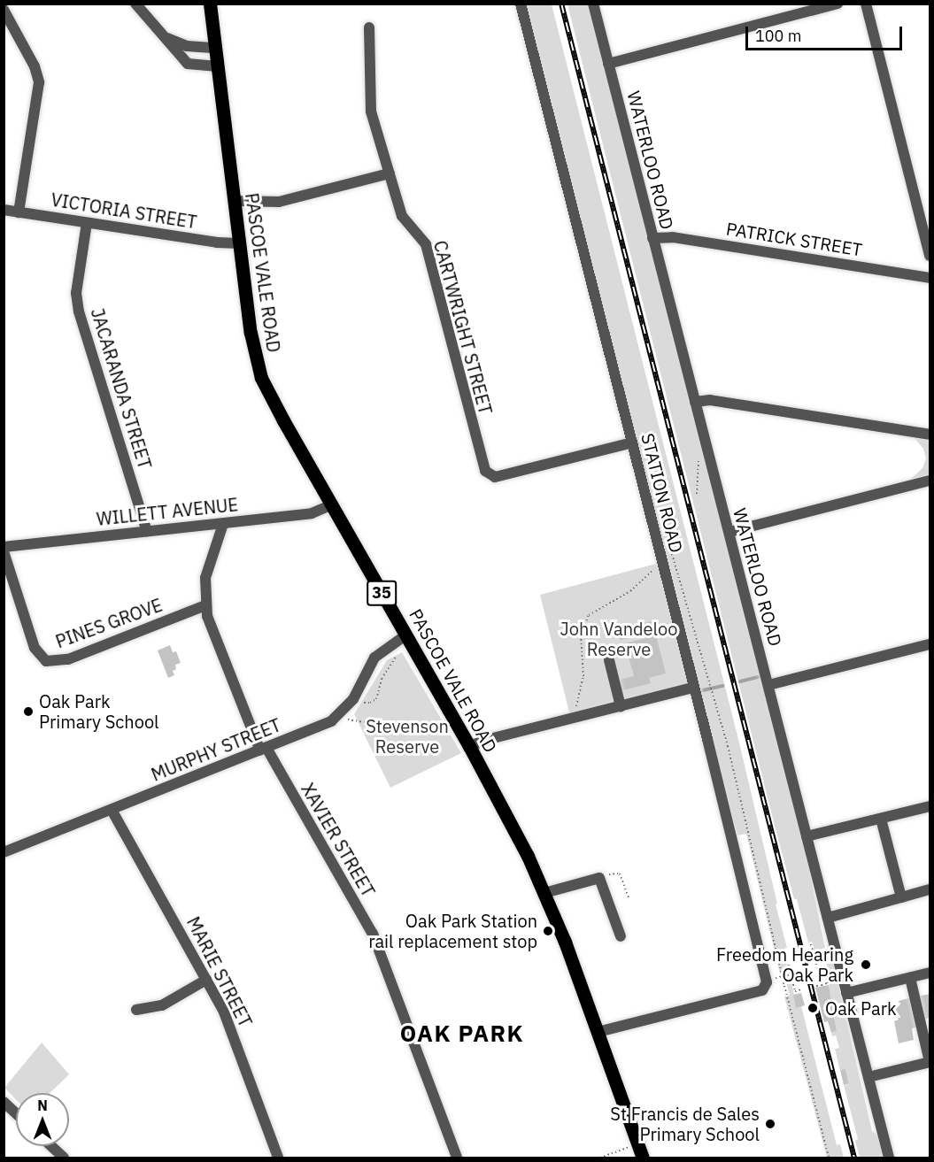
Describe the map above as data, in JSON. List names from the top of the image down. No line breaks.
{"streets":{"main road":["PASCOE VALE ROAD","35"],"street":["WATERLOO ROAD","VICTORIA STREET","PATRICK STREET","CARTWRIGHT STREET","JACARANDA STREET","STATION ROAD","WILLETT AVENUE","PINES GROVE","MURPHY STREET","XAVIER STREET","MARIE STREET"]},"crossings":[["WATERLOO ROAD","PATRICK STREET"],["VICTORIA STREET","PASCOE VALE ROAD"],["VICTORIA STREET","JACARANDA STREET"],["PASCOE VALE ROAD","STATION ROAD"],["PASCOE VALE ROAD","WILLETT AVENUE"],["PASCOE VALE ROAD","MURPHY STREET"],["CARTWRIGHT STREET","STATION ROAD"],["JACARANDA STREET","WILLETT AVENUE"],["WILLETT AVENUE","XAVIER STREET"],["PINES GROVE","XAVIER STREET"],["MURPHY STREET","XAVIER STREET"],["MURPHY STREET","MARIE STREET"]],"districts":["OAK PARK"],"parks":["John Vandeloo Reserve","Stevenson Reserve"],"places":["Oak Park Primary School","Oak Park Station rail replacement stop","Freedom Hearing Oak Park","Oak Park","St Francis de Sales Primary School"],"scale_bar":"100 m","north":"top"}
